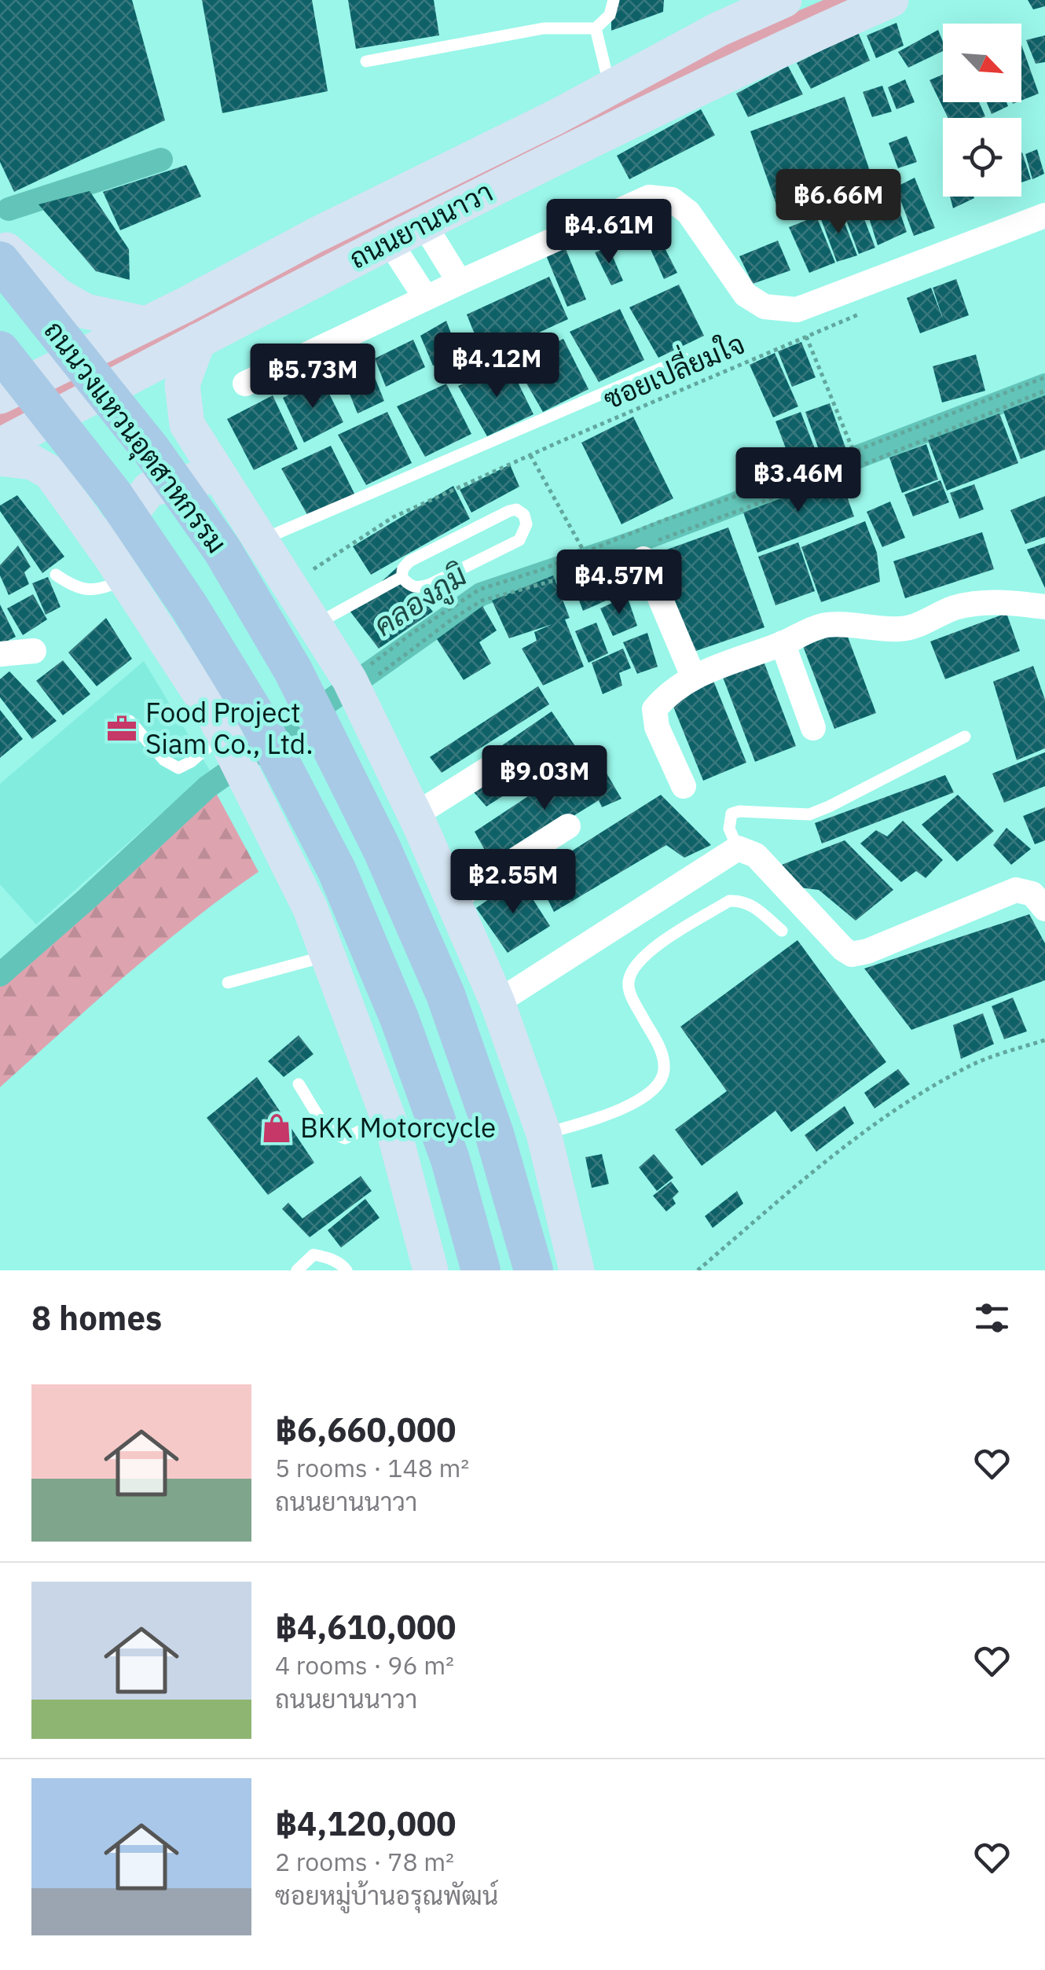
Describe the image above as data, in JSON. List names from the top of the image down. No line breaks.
{"streets":{"main road":["ถนนยานนาวา","ถนนวงแหวนอุตสาหกรรม"],"path":["ซอยเปลี่ยมใจ"]},"crossings":[["ถนนยานนาวา","ถนนวงแหวนอุตสาหกรรม"],["ซอยเปลี่ยมใจ","ถนนวงแหวนอุตสาหกรรม"]],"water":["คลองภูมิ"],"places":{"office":["Food Project Siam Co., Ltd."],"shop":["BKK Motorcycle"]},"north":"bottom right","page":{"price":["฿6.66M","฿4.61M","฿4.12M","฿5.73M","฿3.46M","฿4.57M","฿9.03M","฿2.55M"],"heading":"8 homes","list":[{"name":"฿6,660,000","note":"5 rooms · 148 m² · ถนนยานนาวา"},{"name":"฿4,610,000","note":"4 rooms · 96 m² · ถนนยานนาวา"},{"name":"฿4,120,000","note":"2 rooms · 78 m² · ซอยหมู่บ้านอรุณพัฒน์"}]}}
